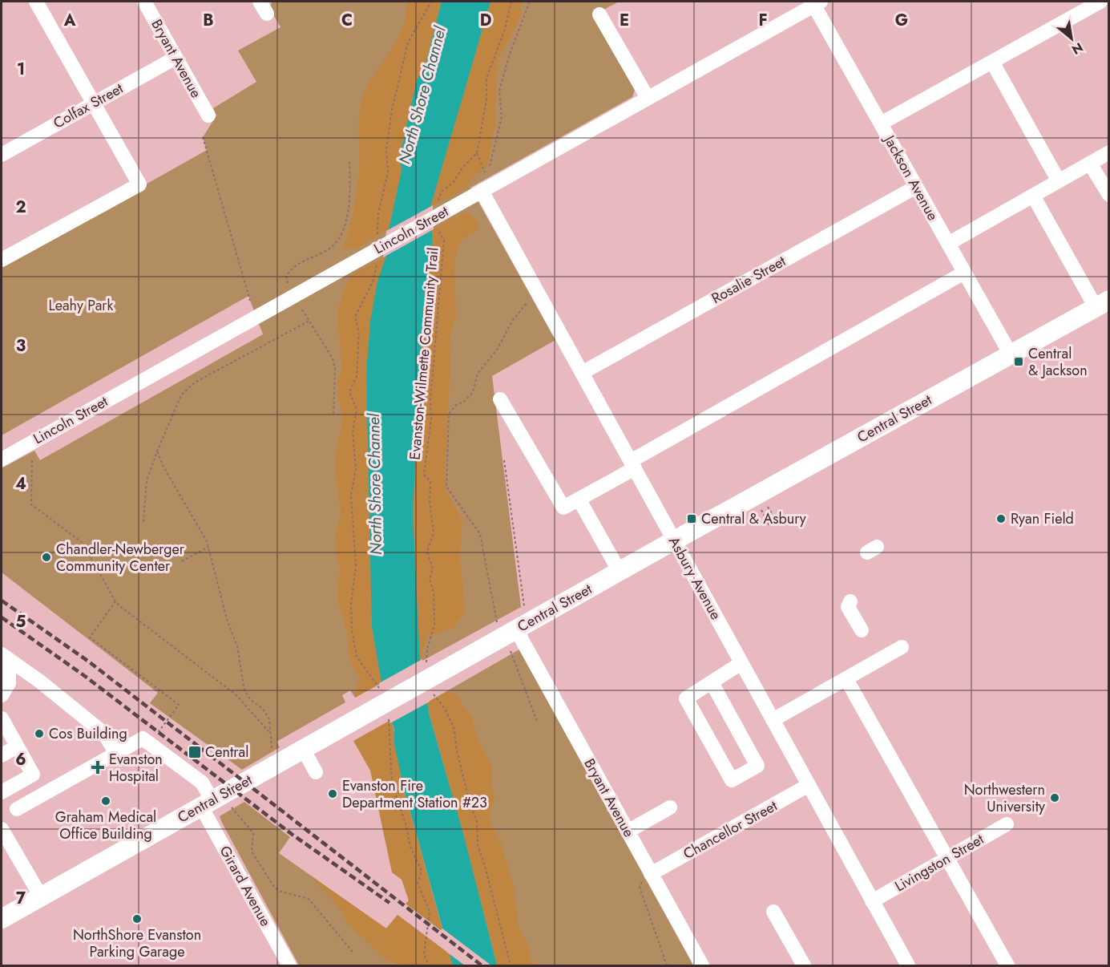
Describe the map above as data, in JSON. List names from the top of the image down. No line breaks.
{"streets":{"main road":["Central Street"],"street":["Bryant Avenue","Colfax Street","Jackson Avenue","Lincoln Street","Rosalie Street","Asbury Avenue","Chancellor Street","Livingston Street","Girard Avenue"],"path":["Evanston-Wilmette Community Trail"]},"crossings":[["Bryant Avenue","Colfax Street"],["Bryant Avenue","Central Street"],["Bryant Avenue","Chancellor Street"],["Jackson Avenue","Lincoln Street"],["Jackson Avenue","Rosalie Street"],["Jackson Avenue","Central Street"],["Lincoln Street","Asbury Avenue"],["Rosalie Street","Asbury Avenue"],["Central Street","Asbury Avenue"],["Central Street","Girard Avenue"],["Asbury Avenue","Chancellor Street"],["Asbury Avenue","Livingston Street"]],"water":["North Shore Channel"],"parks":["Leahy Park"],"places":{"transit":["Central & Jackson","Central & Asbury","Central"],"other":["Ryan Field","Chandler-Newberger Community Center","Cos Building","Evanston Fire Department Station #23","Northwestern University","Graham Medical Office Building","NorthShore Evanston Parking Garage"],"health":["Evanston Hospital"]},"north":"bottom right","grid":{"columns":["A","B","C","D","E","F","G"],"rows":["1","2","3","4","5","6","7"]}}
